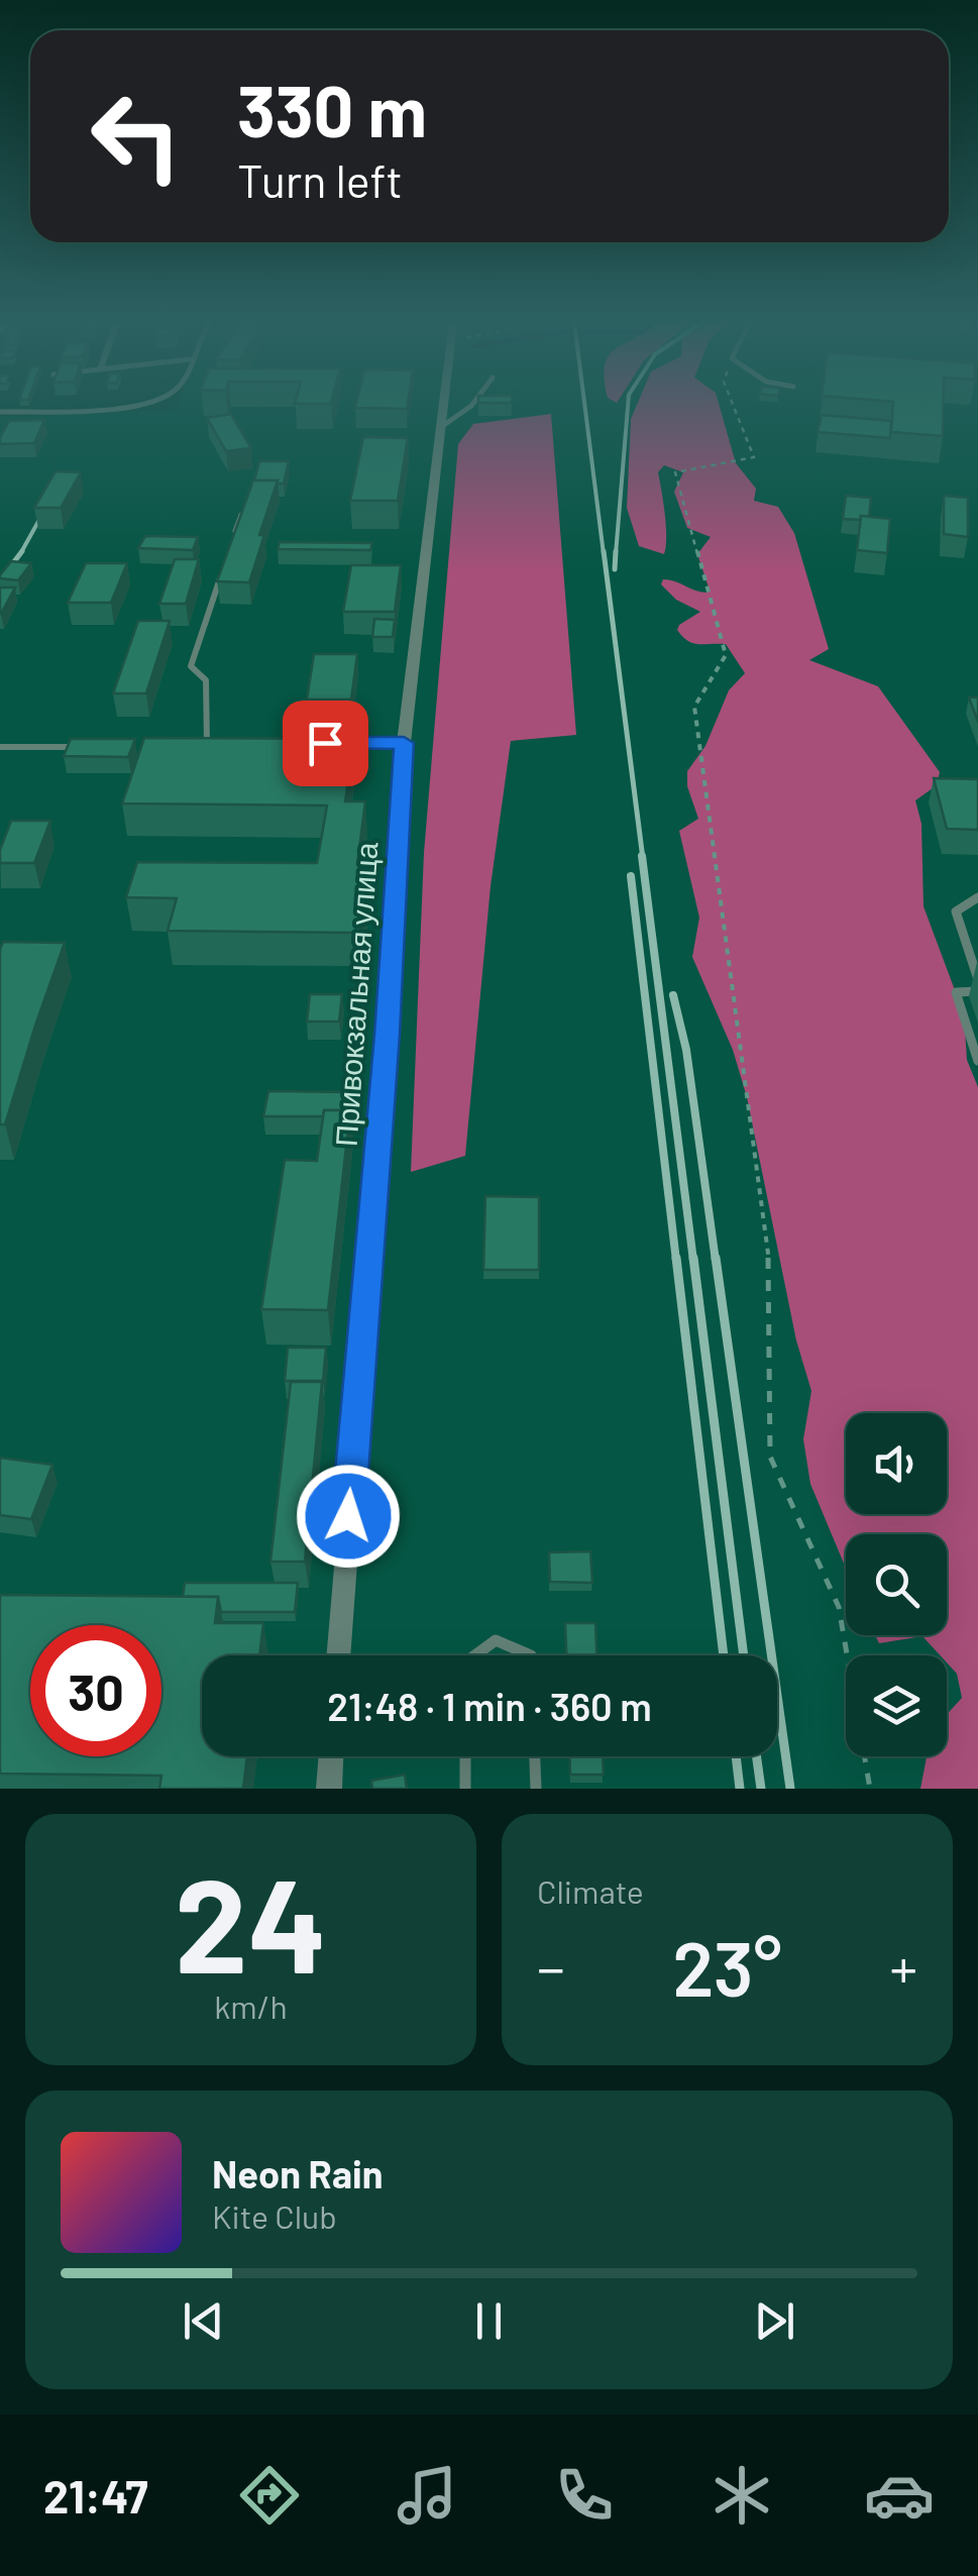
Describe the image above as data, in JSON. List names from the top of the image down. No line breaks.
{"streets":{"street":["Привокзальная улица"]},"page":{"turn":["330 m","Turn left"],"limit":"30","trip":"21:48 · 1 min · 360 m","tile":[["24","km/h"],"Climate"],"heat":["−","23°","+"],"song":["Neon Rain","Kite Club"],"tabs":"21:47"}}
